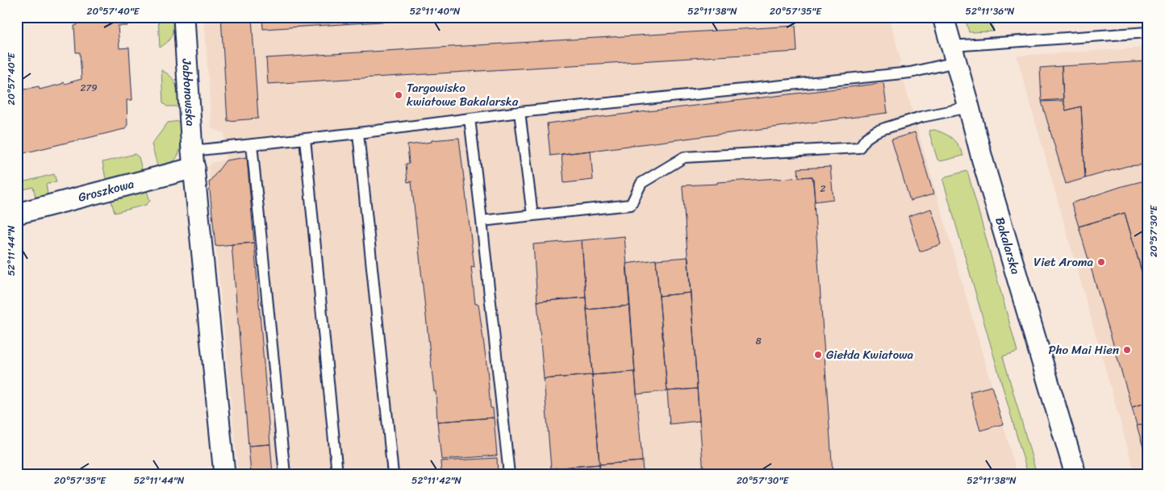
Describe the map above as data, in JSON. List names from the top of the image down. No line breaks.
{"streets":{"street":["Jabłonowska","Groszkowa","Bakalarska"]},"crossings":[["Jabłonowska","Groszkowa"]],"places":["Targowisko kwiatowe Bakalarska","Viet Aroma","Pho Mai Hien","Giełda Kwiatowa"],"house_numbers":["279","2","8"],"coordinates":["20°57'40\"E","52°11'40\"N","52°11'38\"N","20°57'35\"E","52°11'36\"N","20°57'30\"E","52°11'44\"N","52°11'42\"N"]}
